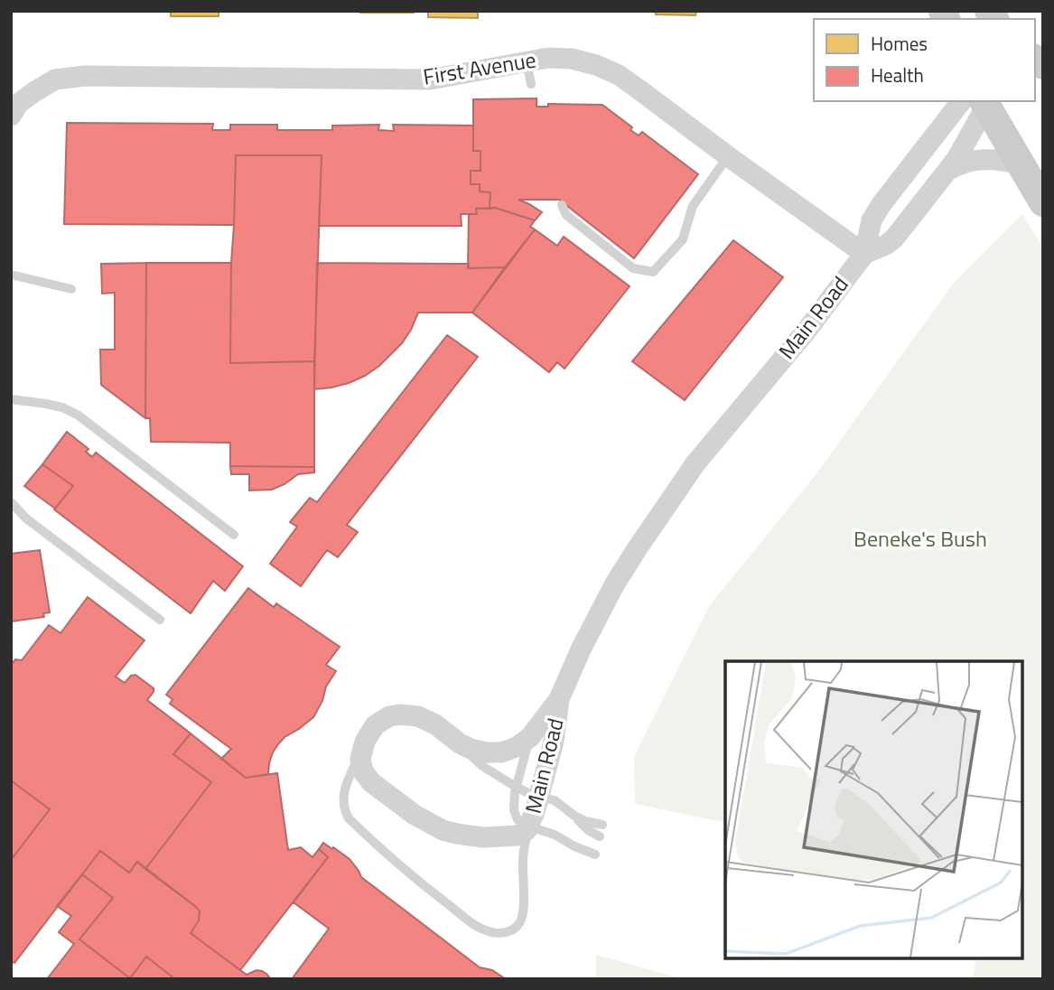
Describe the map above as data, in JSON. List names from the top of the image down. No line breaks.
{"streets":{"street":["First Avenue","Main Road"]},"crossings":[["First Avenue","Main Road"]],"parks":["Beneke's Bush"],"legend":["Homes","Health"]}
